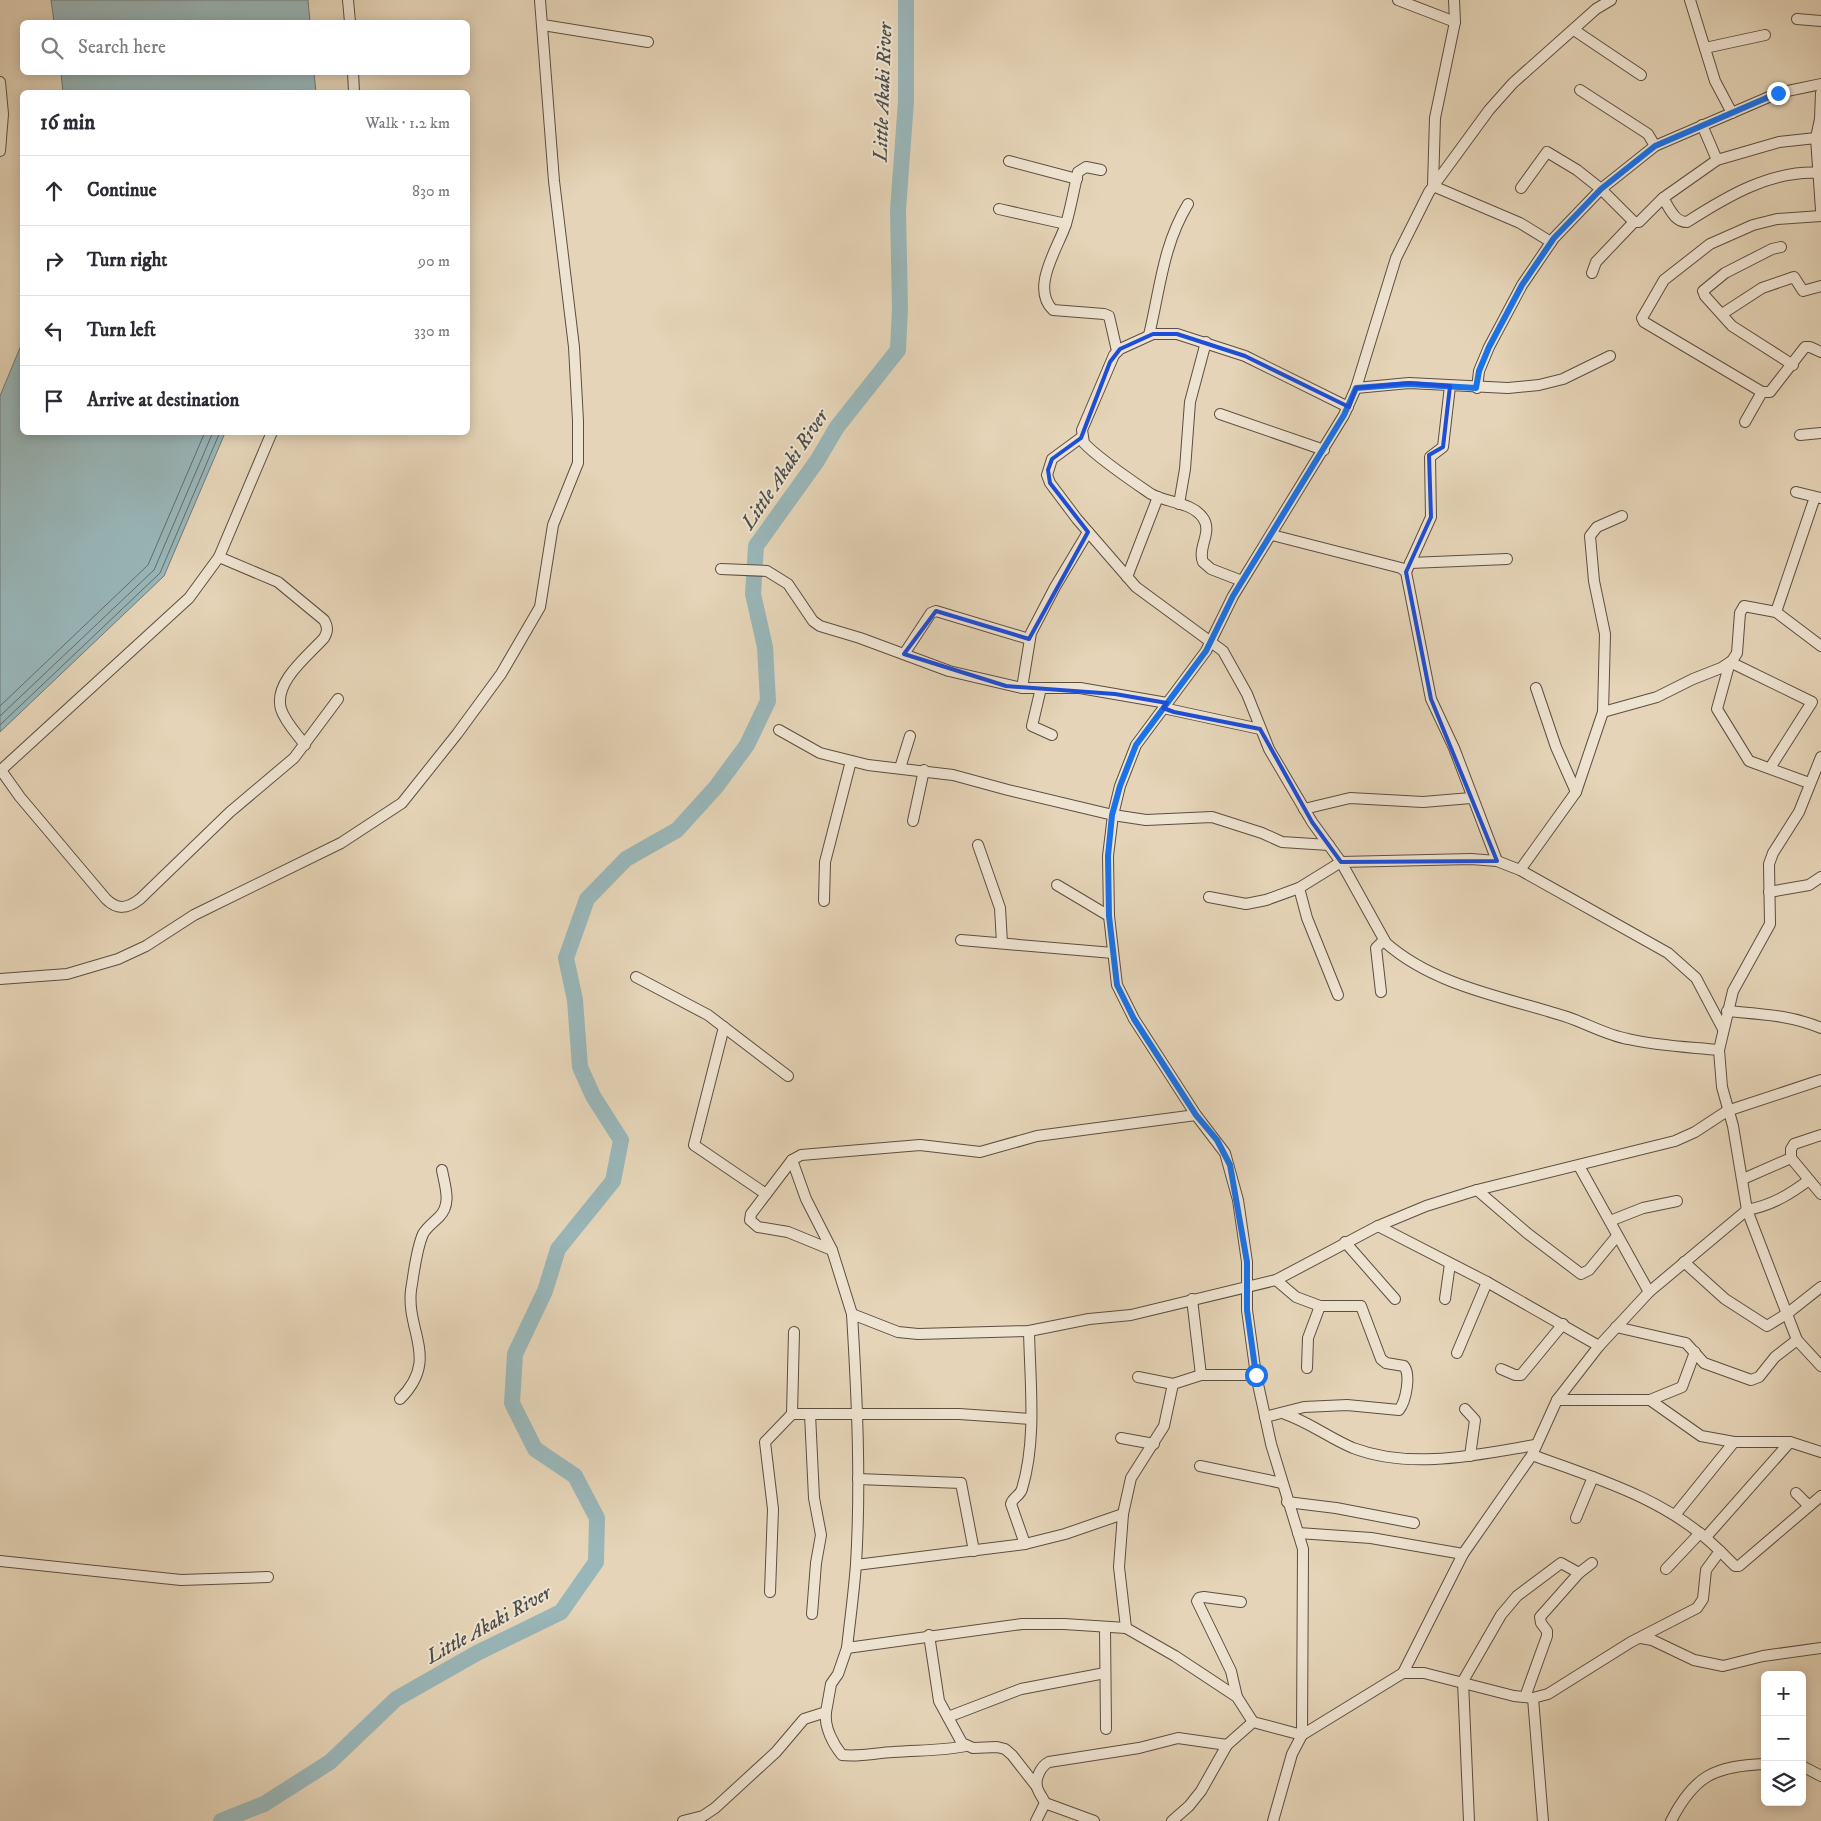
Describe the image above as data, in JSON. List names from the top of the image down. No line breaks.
{"water":["Little Akaki River"],"page":{"search":"Search here","heading":["16 min","Walk · 1.2 km"],"list":[["Continue","830 m"],["Turn right","90 m"],["Turn left","330 m"],"Arrive at destination"],"map_buttons":["+","−"]}}
